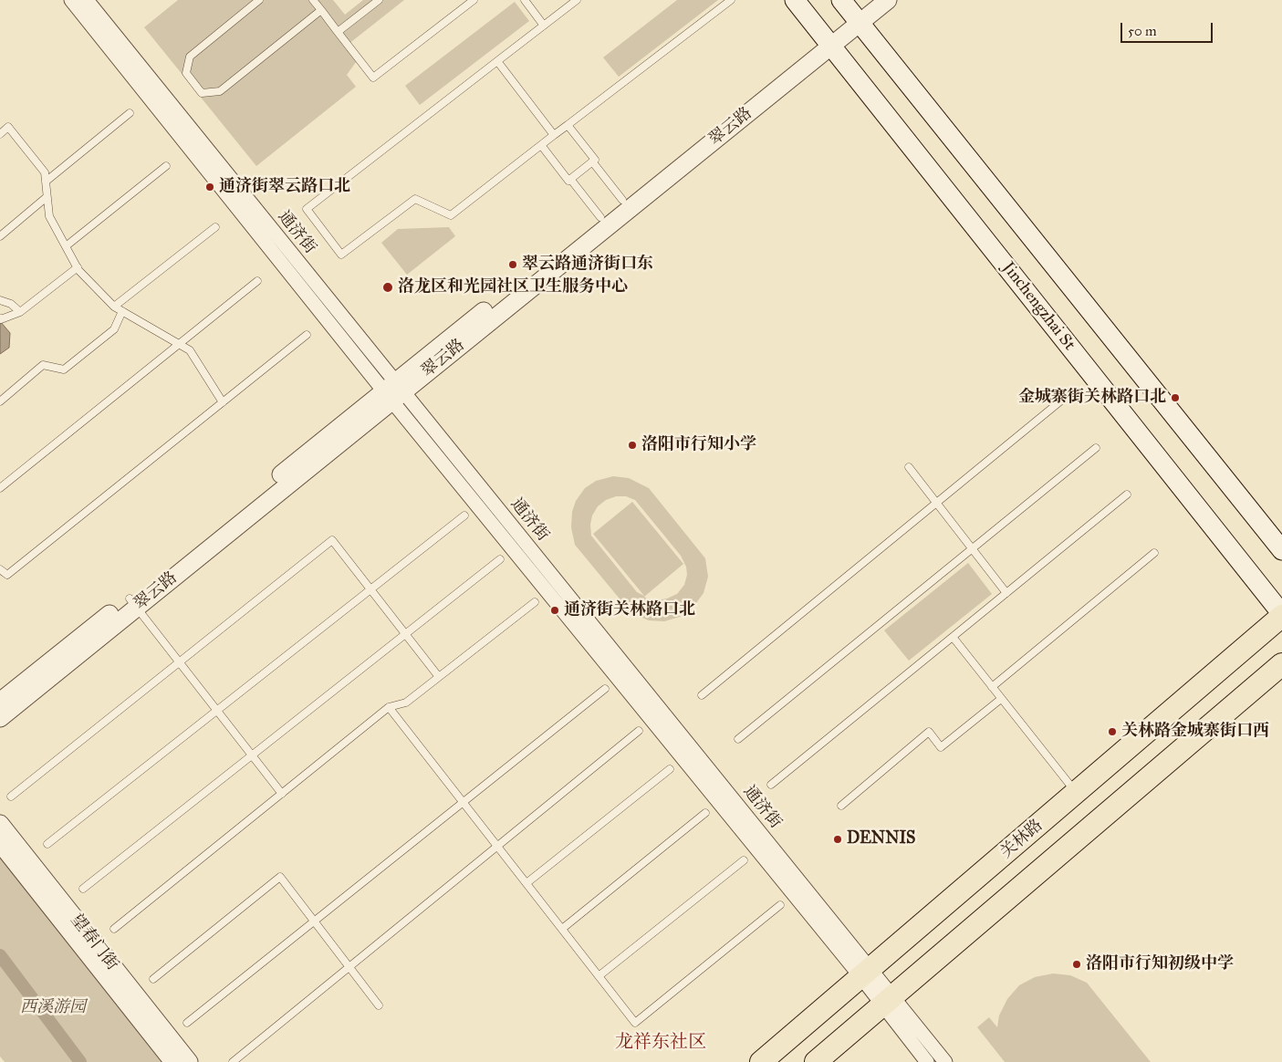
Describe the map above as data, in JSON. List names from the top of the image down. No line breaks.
{"streets":{"main road":["Jinchengzhai St","关林路"],"street":["翠云路","通济街","望春门街"]},"crossings":[["翠云路","通济街"],["翠云路","Jinchengzhai St"],["通济街","关林路"],["Jinchengzhai St","关林路"]],"districts":["龙祥东社区"],"parks":["西溪游园"],"places":["通济街翠云路口北","翠云路通济街口东","洛龙区和光园社区卫生服务中心","金城寨街关林路口北","洛阳市行知小学","通济街关林路口北","关林路金城寨街口西","DENNIS","洛阳市行知初级中学"],"scale_bar":"50 m"}
